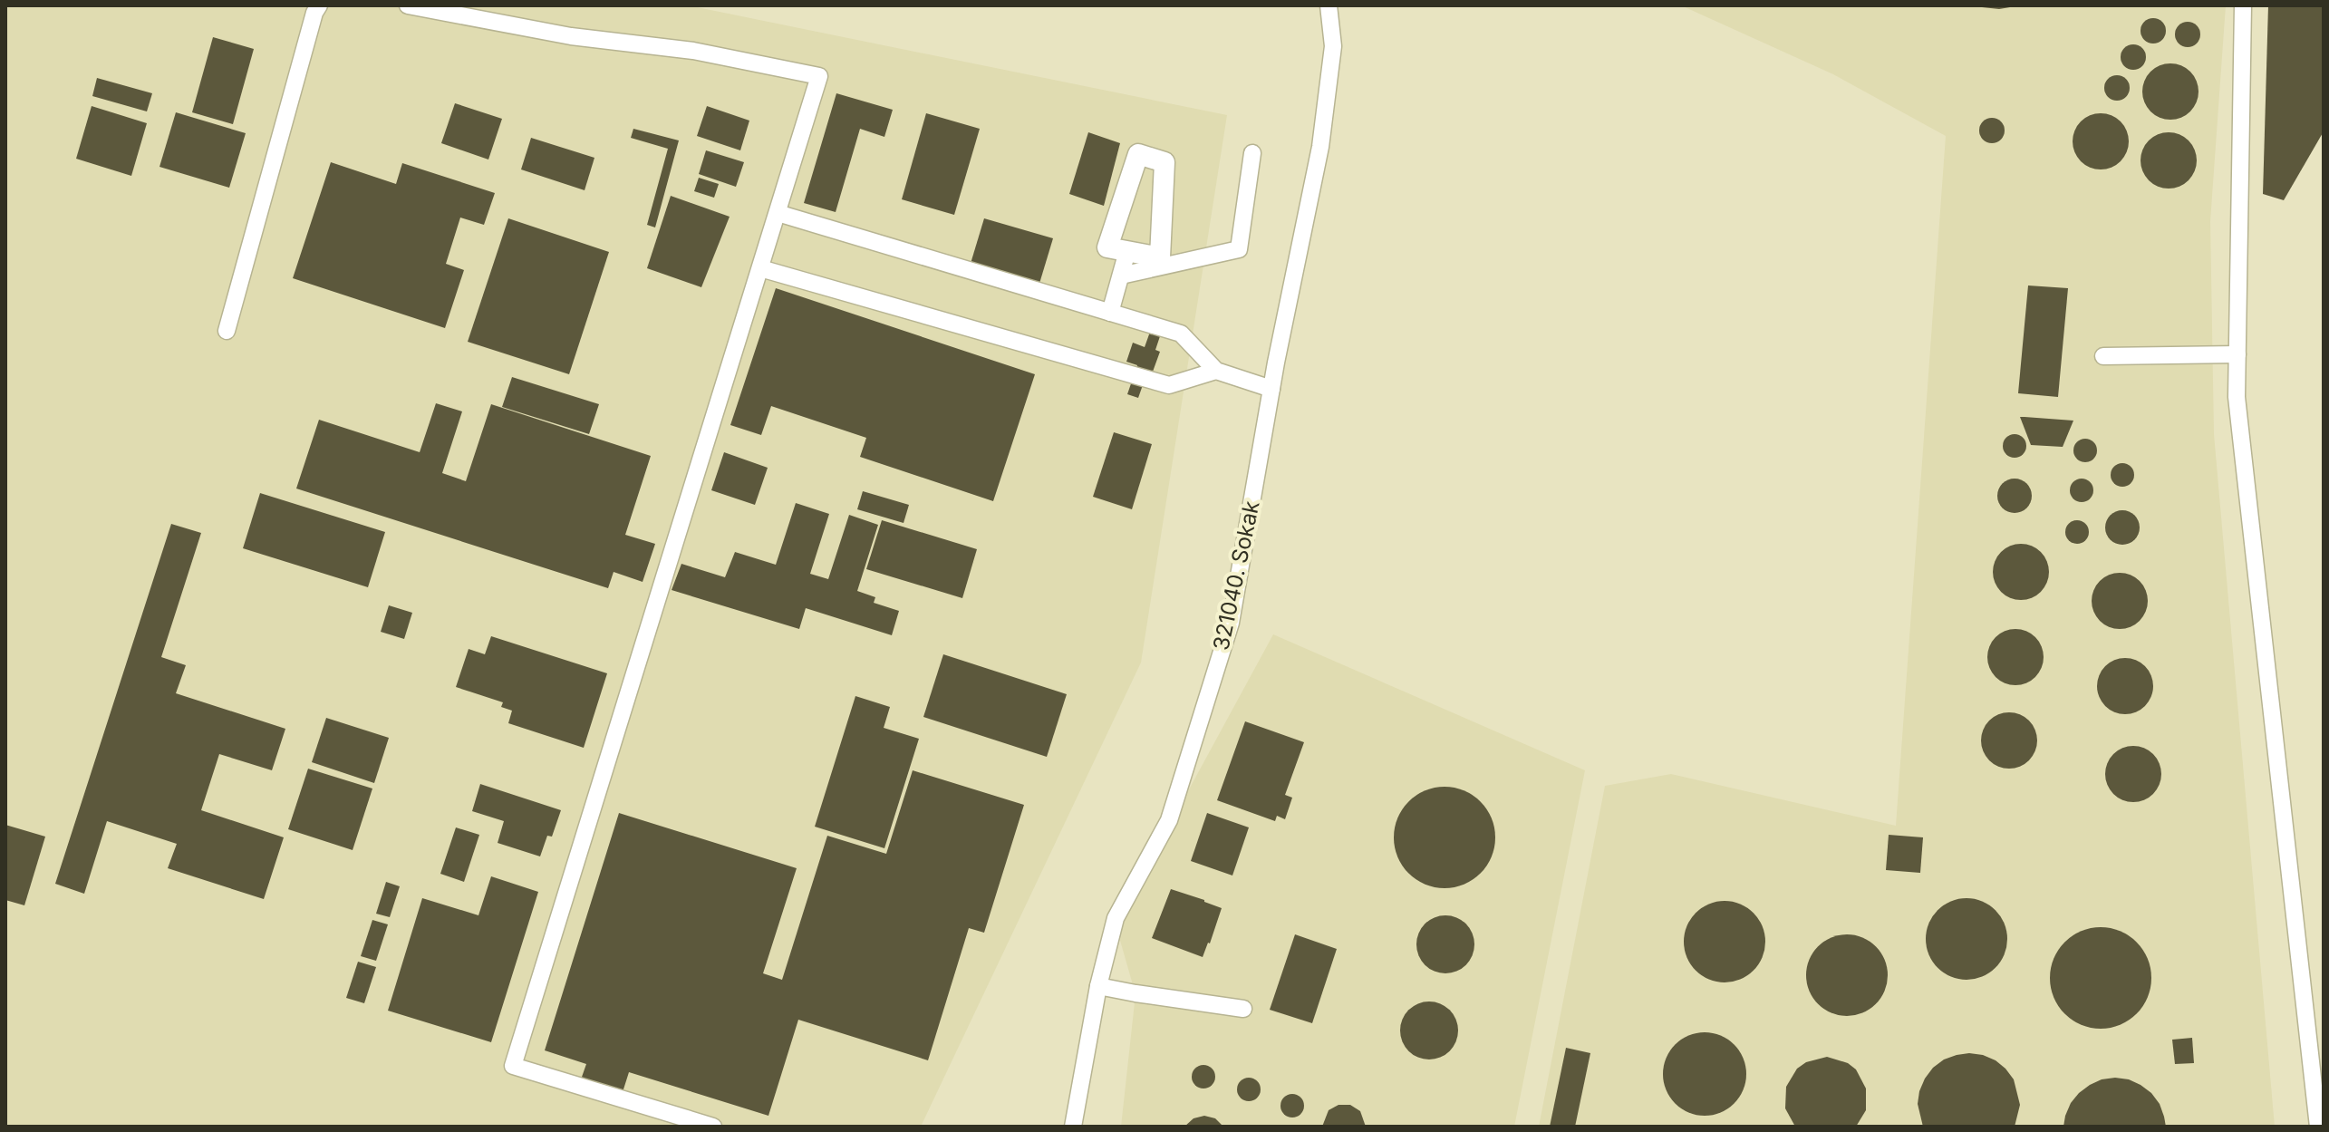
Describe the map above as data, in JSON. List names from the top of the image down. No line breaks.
{"streets":{"street":["321040. Sokak"]}}
